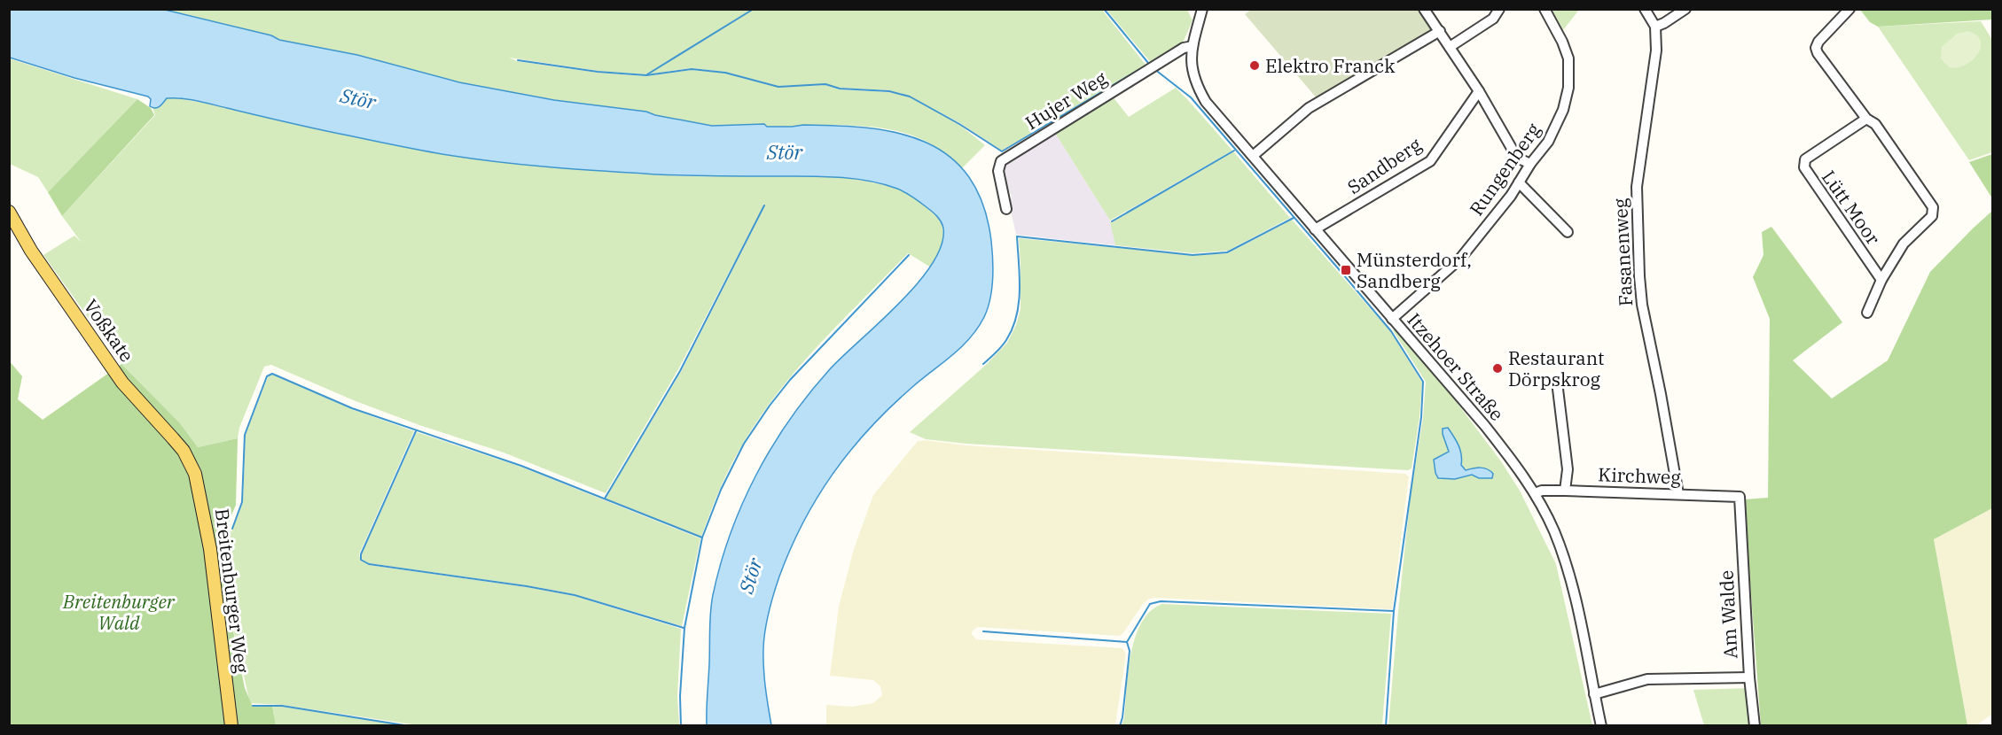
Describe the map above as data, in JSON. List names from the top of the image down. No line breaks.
{"streets":{"main road":["Voßkate","Breitenburger Weg"],"street":["Hujer Weg","Sandberg","Rungenberg","Lütt Moor","Fasanenweg","Itzehoer Straße","Kirchweg","Am Walde"]},"crossings":[["Hujer Weg","Itzehoer Straße"],["Sandberg","Itzehoer Straße"],["Rungenberg","Itzehoer Straße"],["Fasanenweg","Kirchweg"],["Voßkate","Breitenburger Weg"],["Itzehoer Straße","Kirchweg"],["Kirchweg","Am Walde"]],"water":["Stör"],"parks":["Breitenburger Wald"],"places":{"other":["Elektro Franck","Restaurant Dörpskrog"],"transit":["Münsterdorf, Sandberg"]}}
